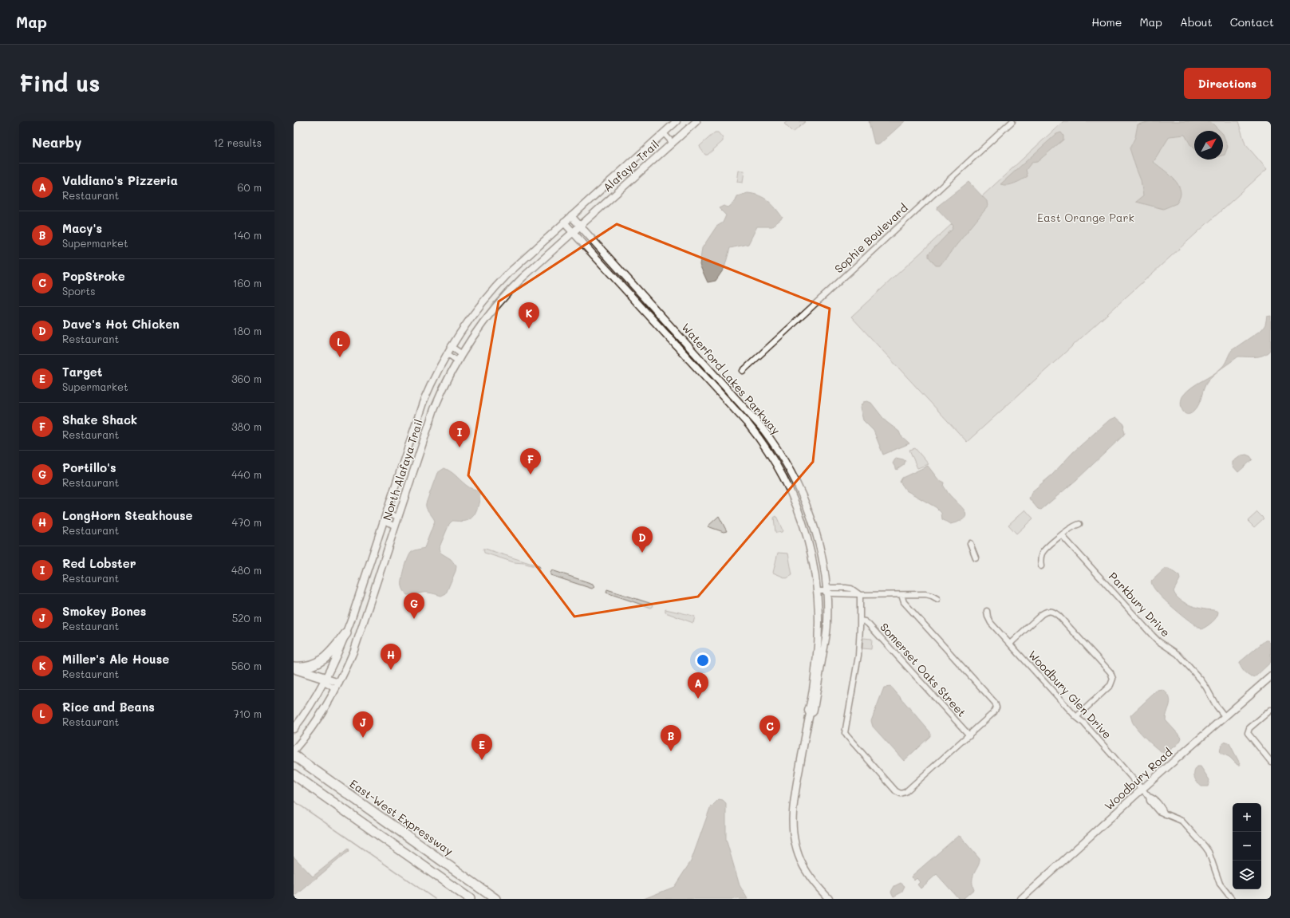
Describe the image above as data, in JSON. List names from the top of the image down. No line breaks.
{"streets":{"highway":["East-West Expressway"],"street":["Alafaya Trail","Sophie Boulevard","Waterford Lakes Parkway","North Alafaya Trail","Parkbury Drive","Somerset Oaks Street","Woodbury Glen Drive","Woodbury Road"]},"crossings":[["Alafaya Trail","Waterford Lakes Parkway"],["Alafaya Trail","North Alafaya Trail"],["Waterford Lakes Parkway","North Alafaya Trail"],["North Alafaya Trail","East-West Expressway"],["Parkbury Drive","Woodbury Road"],["Woodbury Glen Drive","Woodbury Road"]],"parks":["East Orange Park"],"north":"top right","page":{"header":"Map","nav":["Home","Map","About","Contact"],"buttons":"Directions","title":"Find us","heading":["Nearby","12 results"],"list":[{"mark":"A","name":"Valdiano's Pizzeria","note":"Restaurant","value":"60 m"},{"mark":"B","name":"Macy's","note":"Supermarket","value":"140 m"},{"mark":"C","name":"PopStroke","note":"Sports","value":"160 m"},{"mark":"D","name":"Dave's Hot Chicken","note":"Restaurant","value":"180 m"},{"mark":"E","name":"Target","note":"Supermarket","value":"360 m"},{"mark":"F","name":"Shake Shack","note":"Restaurant","value":"380 m"},{"mark":"G","name":"Portillo's","note":"Restaurant","value":"440 m"},{"mark":"H","name":"LongHorn Steakhouse","note":"Restaurant","value":"470 m"},{"mark":"I","name":"Red Lobster","note":"Restaurant","value":"480 m"},{"mark":"J","name":"Smokey Bones","note":"Restaurant","value":"520 m"},{"mark":"K","name":"Miller's Ale House","note":"Restaurant","value":"560 m"},{"mark":"L","name":"Rice and Beans","note":"Restaurant","value":"710 m"}],"pins":["K","L","I","F","D","G","H","A","J","C","B","E"],"map_buttons":["+","−"]}}
